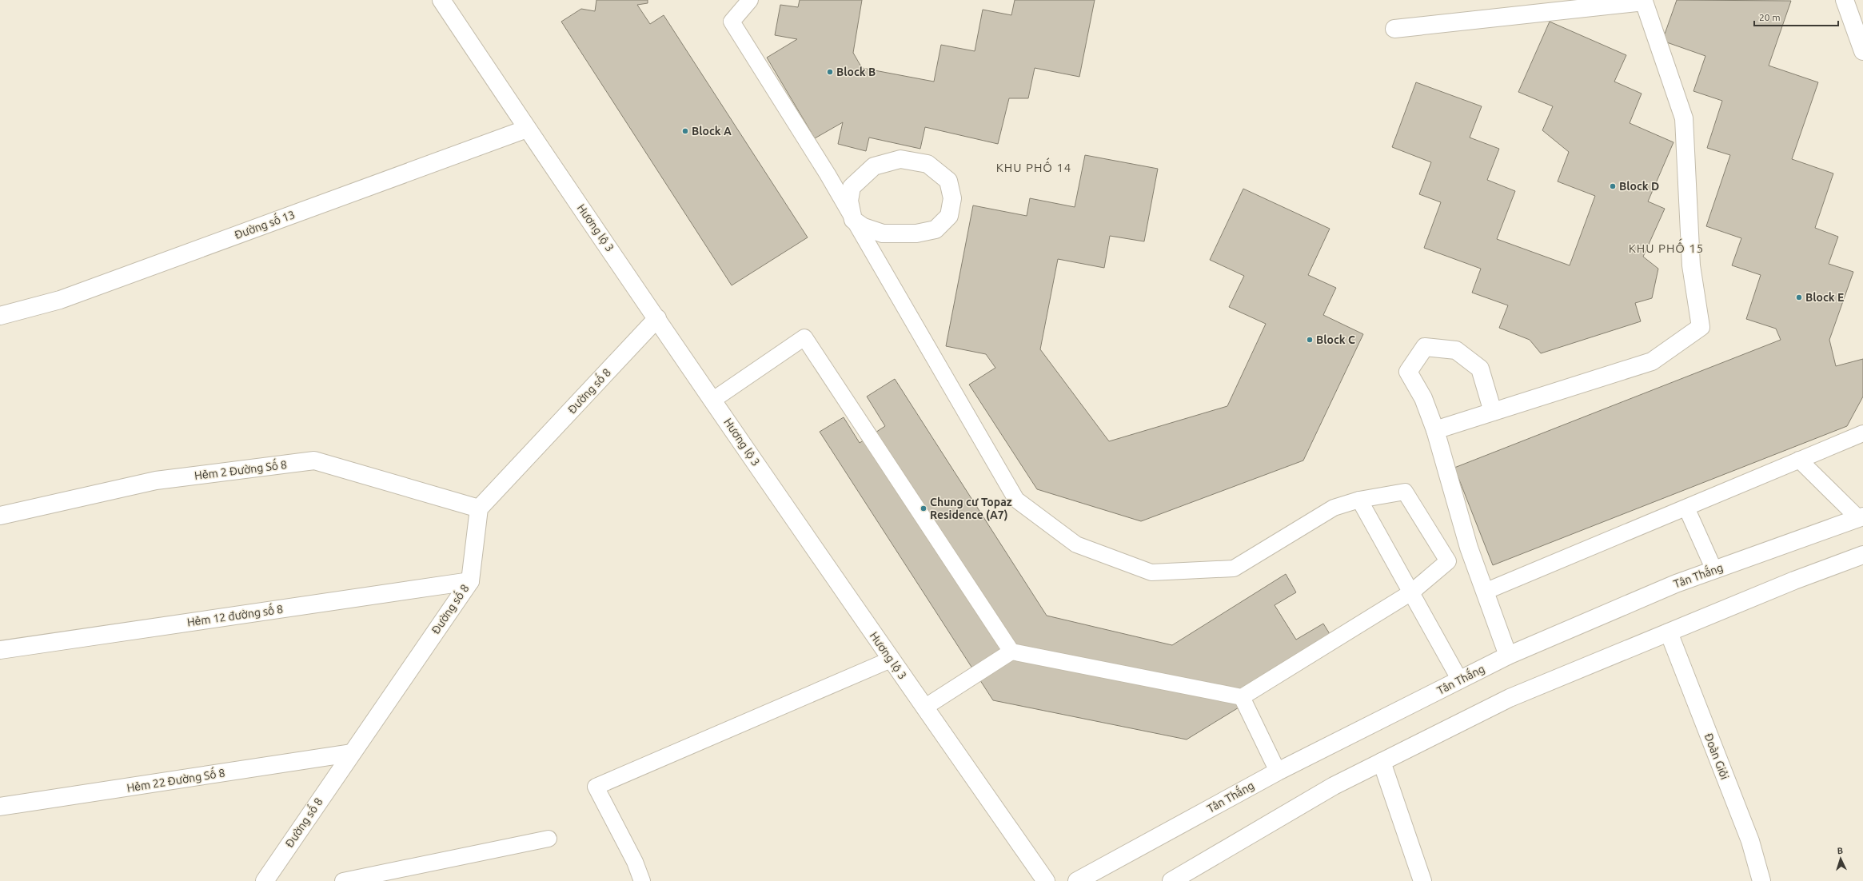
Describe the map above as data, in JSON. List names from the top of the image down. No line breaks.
{"streets":{"street":["Đường số 13","Hương lộ 3","Đường số 8","Hẻm 2 Đường Số 8","Tân Thắng","Hẻm 12 đường số 8","Đoàn Giỏi","Hẻm 22 Đường Số 8"]},"crossings":[["Đường số 13","Hương lộ 3"],["Hương lộ 3","Đường số 8"],["Đường số 8","Hẻm 2 Đường Số 8"],["Đường số 8","Hẻm 12 đường số 8"],["Đường số 8","Hẻm 22 Đường Số 8"]],"districts":["KHU PHỐ 14","KHU PHỐ 15"],"places":["Block B","Block A","Block D","Block E","Block C","Chung cư Topaz Residence (A7)"],"scale_bar":"20 m","north":"top"}
